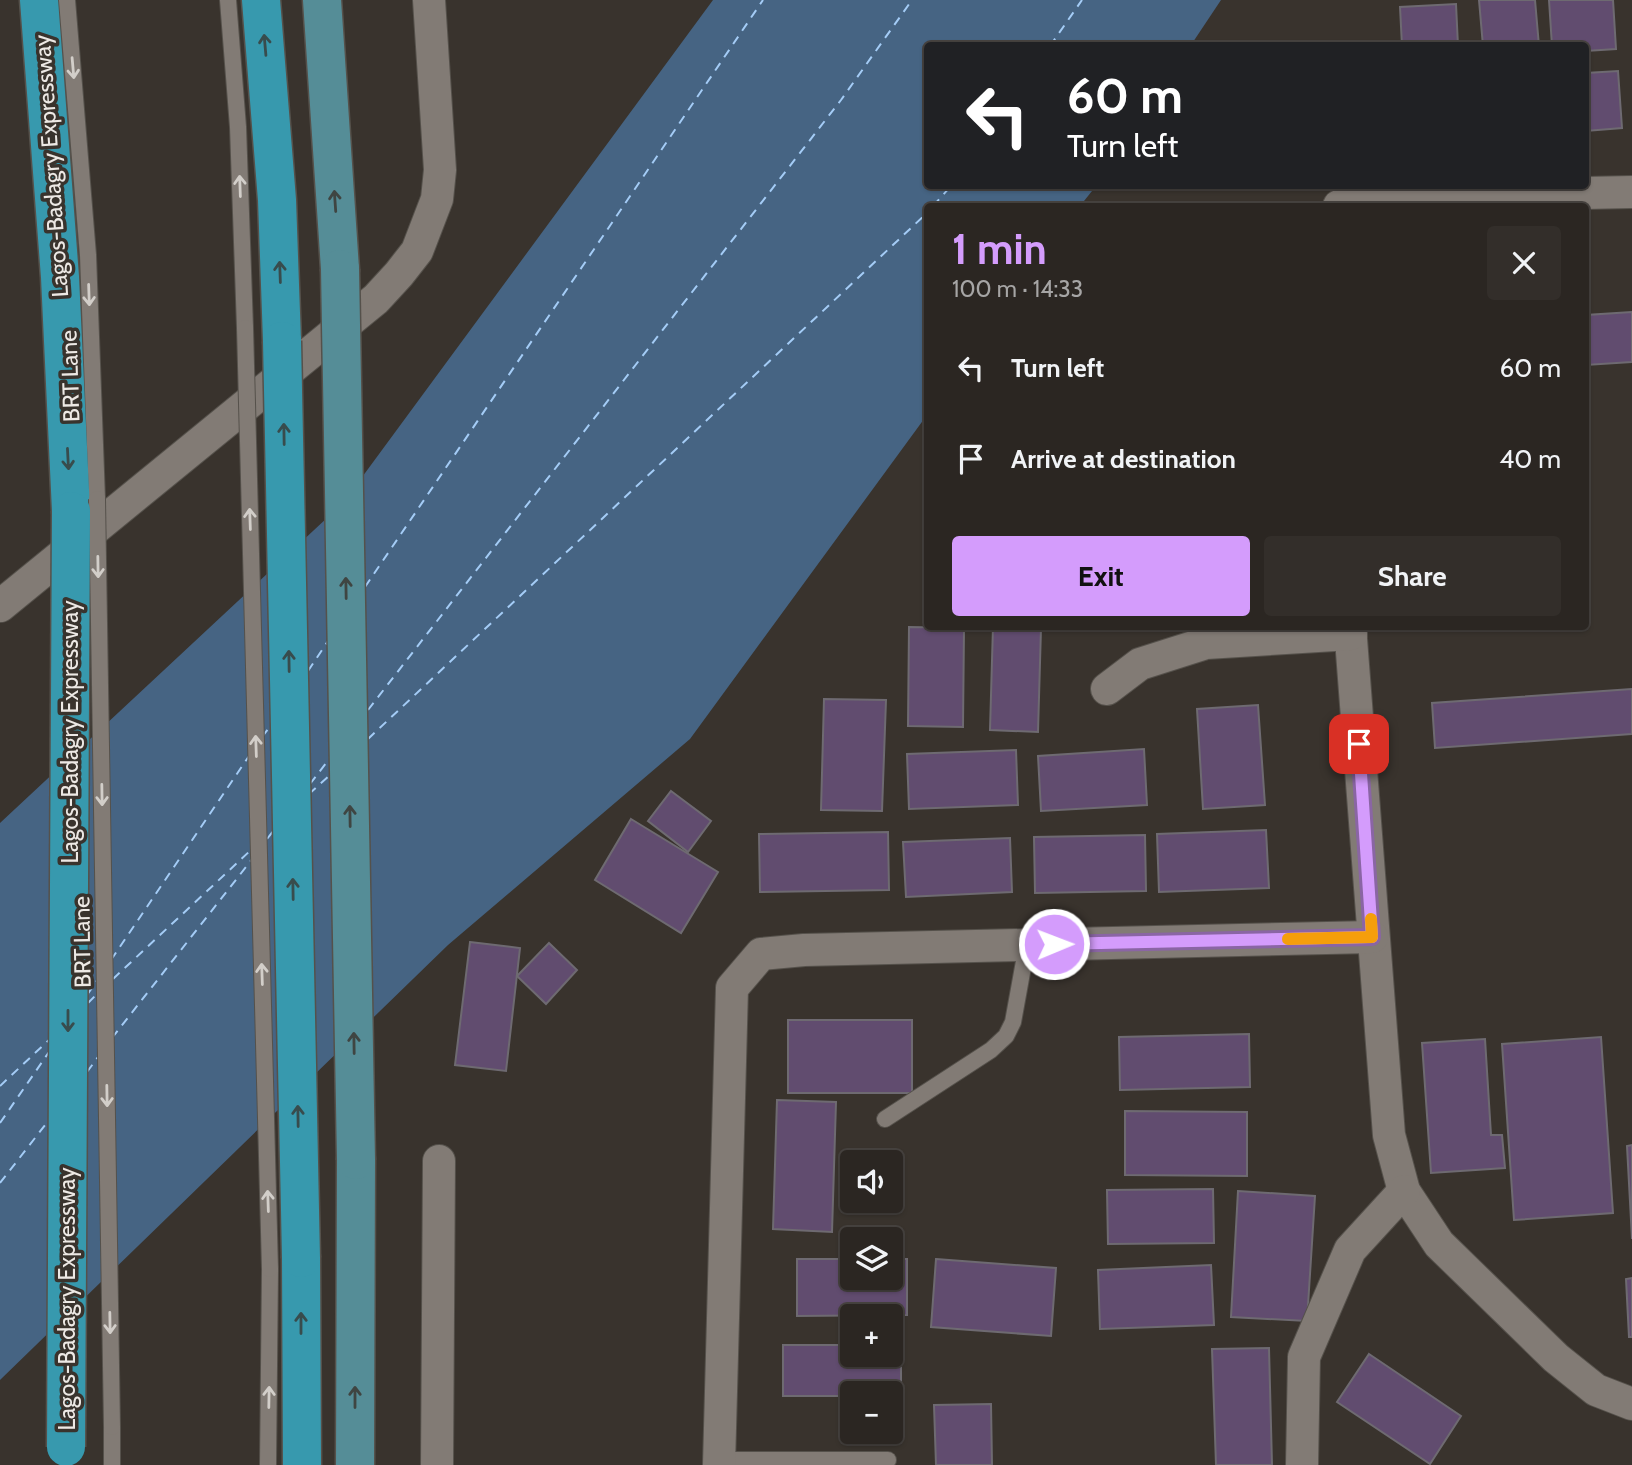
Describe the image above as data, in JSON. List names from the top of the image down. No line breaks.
{"streets":{"highway":["Lagos-Badagry Expressway"],"lane":["BRT Lane"]},"crossings":[["Lagos-Badagry Expressway","BRT Lane"]],"one_way":["BRT Lane"],"page":{"turn":["60 m","Turn left"],"heading":["1 min","100 m · 14:33"],"list":[{"name":"Turn left","value":"60 m"},{"name":"Arrive at destination","value":"40 m"}],"buttons":["Exit","Share"],"map_buttons":["+","−"]}}
